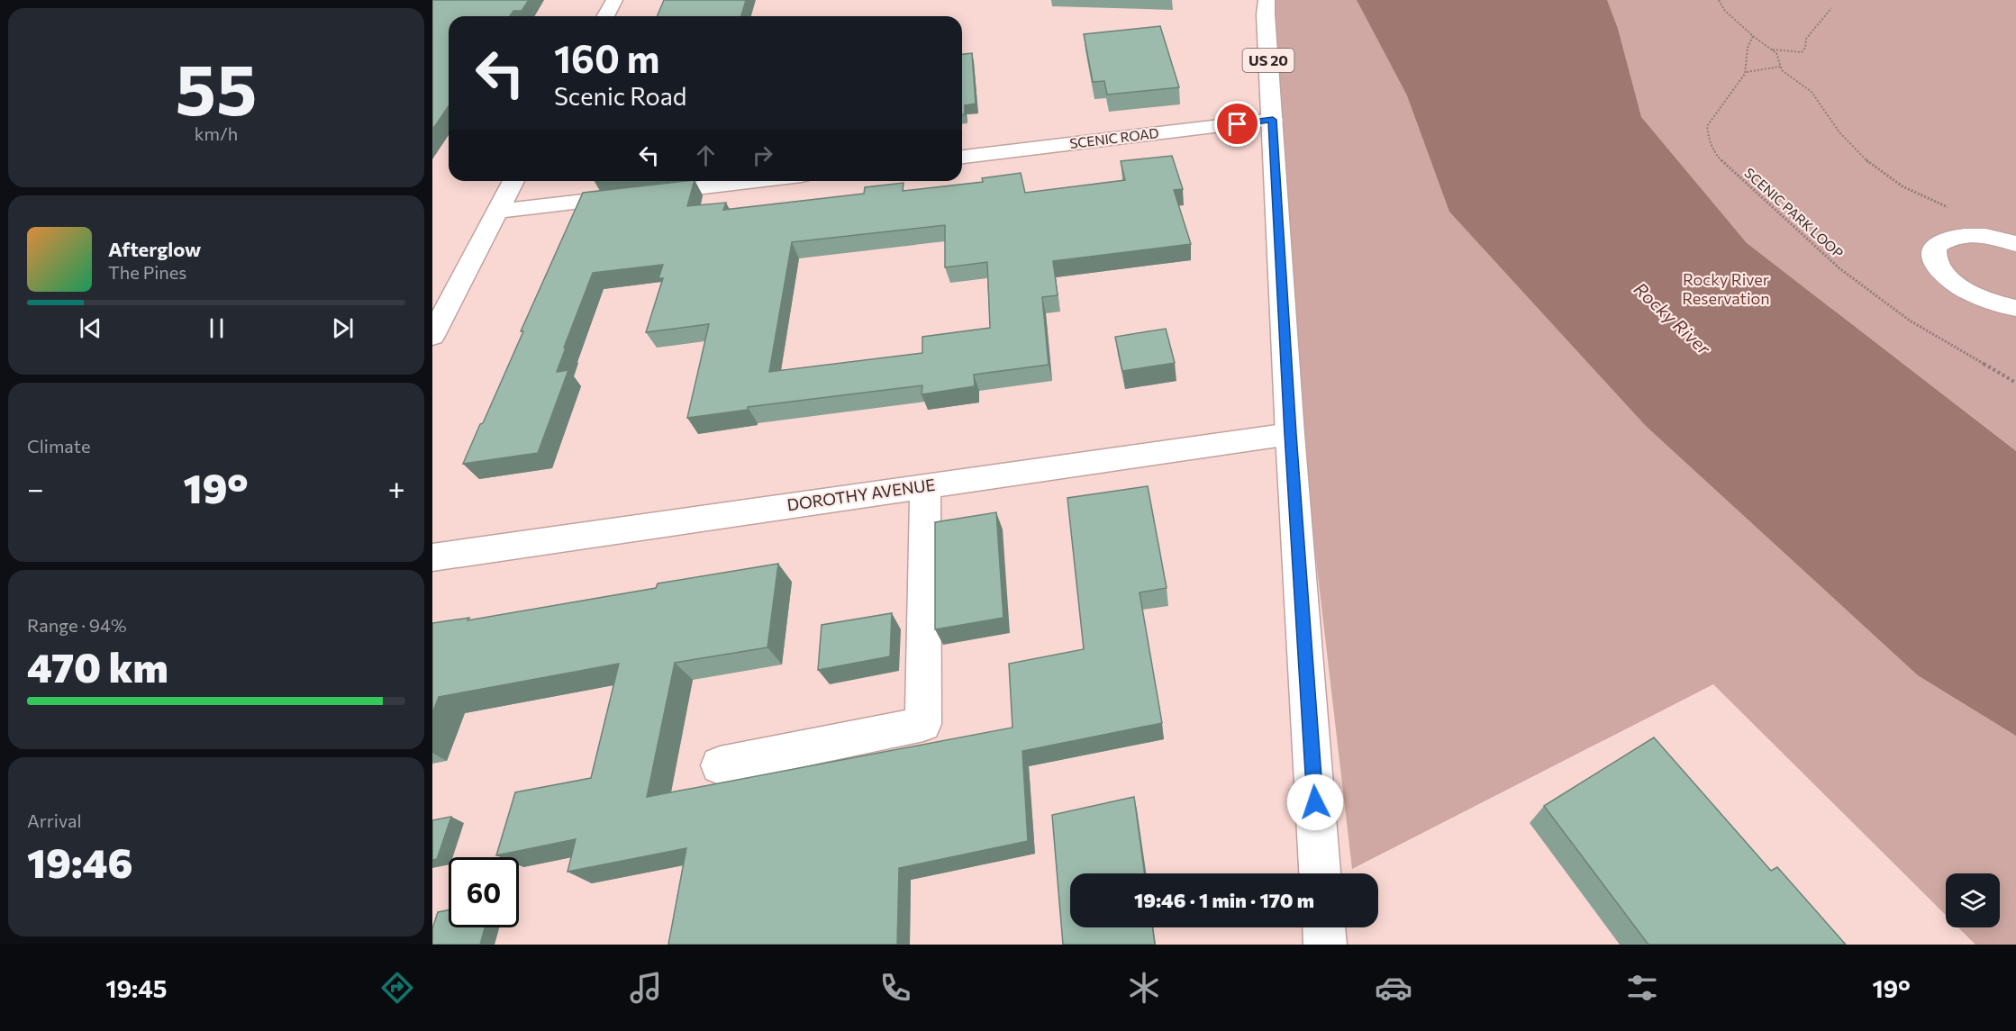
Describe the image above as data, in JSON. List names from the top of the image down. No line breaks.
{"streets":{"street":["US 20","SCENIC ROAD","DOROTHY AVENUE"],"path":["SCENIC PARK LOOP"]},"crossings":[["US 20","SCENIC ROAD"],["US 20","DOROTHY AVENUE"]],"water":["Rocky River"],"parks":["Rocky River Reservation"],"page":{"tile":[["55","km/h"],"Climate",["Range · 94%","470 km"],["Arrival","19:46"]],"turn":["160 m","Scenic Road"],"song":["Afterglow","The Pines"],"heat":["−","19°","+"],"limit":"60","trip":"19:46 · 1 min · 170 m","tabs":["19:45","19°"]}}
